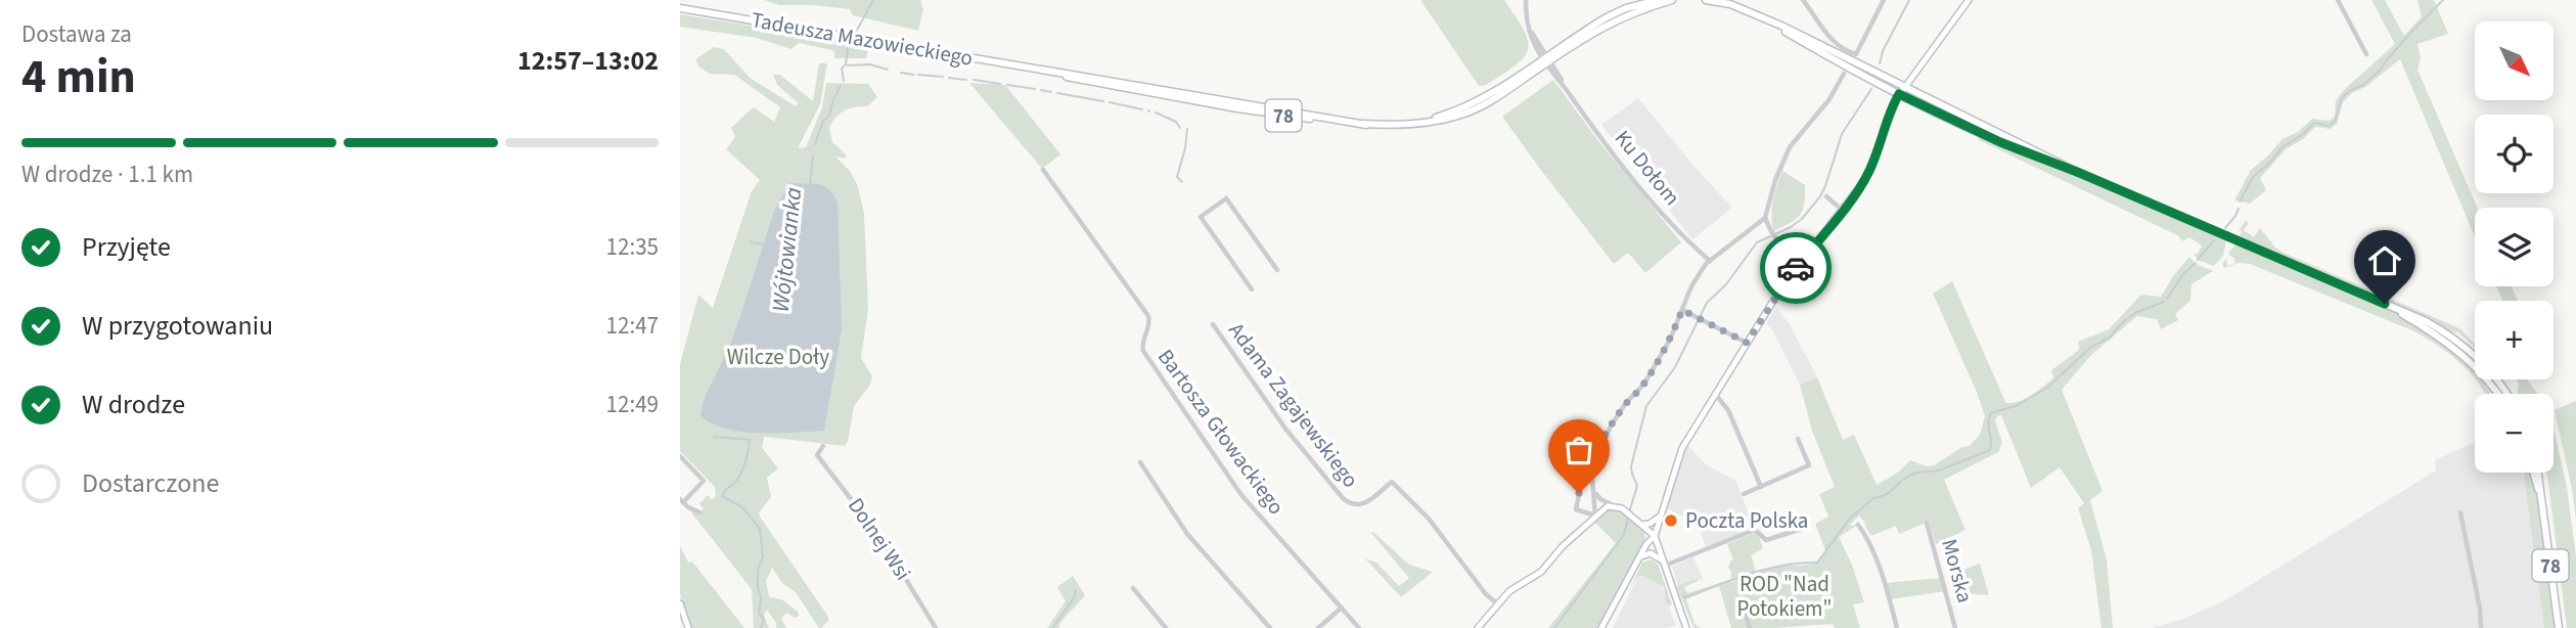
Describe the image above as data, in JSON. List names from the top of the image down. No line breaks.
{"streets":{"main road":["Tadeusza Mazowieckiego","78"],"street":["Ku Dołom","Adama Zagajewskiego","Bartosza Głowackiego","Dolnej Wsi","Morska"]},"crossings":[["Tadeusza Mazowieckiego","Ku Dołom"]],"water":["Wójtowianka"],"parks":["Wilcze Doły","ROD \"Nad Potokiem\""],"places":["Poczta Polska"],"north":"bottom right","page":{"heading":["4 min","Dostawa za","12:57–13:02"],"map_buttons":["+","−"],"bar":"W drodze · 1.1 km","list":[["Przyjęte","12:35"],["W przygotowaniu","12:47"],["W drodze","12:49"],"Dostarczone"]}}
